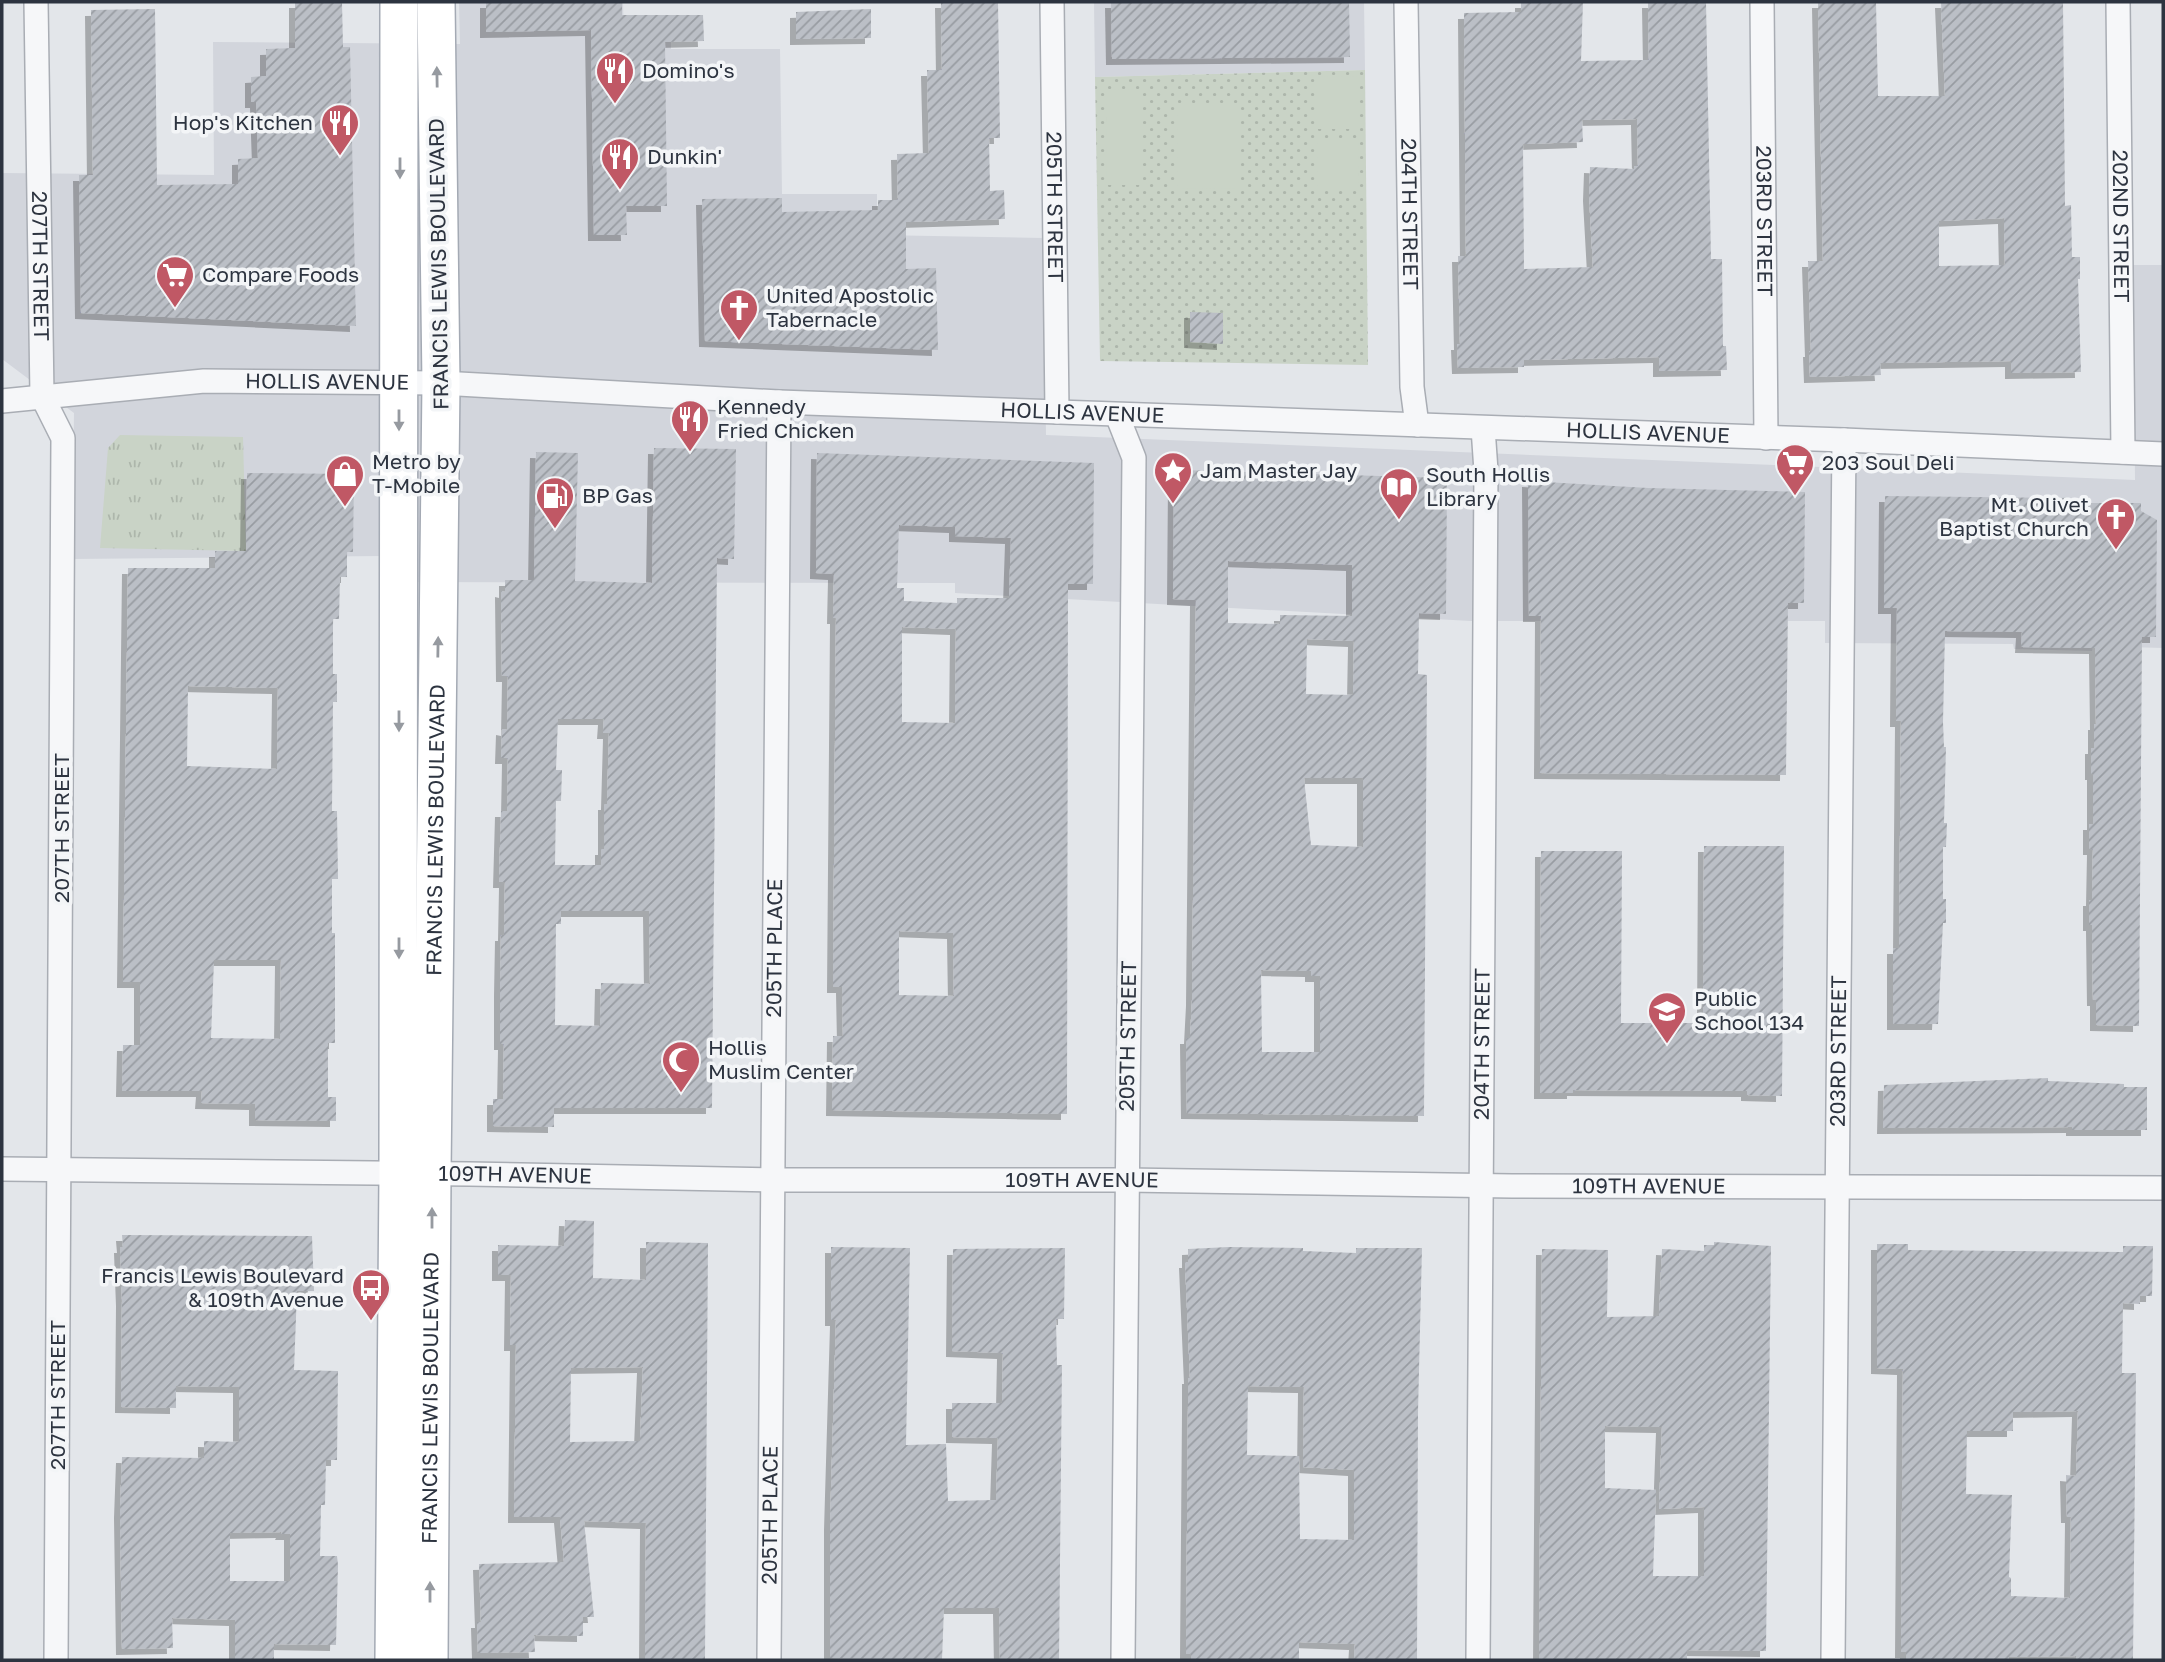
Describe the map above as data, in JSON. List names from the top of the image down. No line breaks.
{"streets":{"main road":["FRANCIS LEWIS BOULEVARD"],"street":["205TH STREET","204TH STREET","203RD STREET","202ND STREET","207TH STREET","HOLLIS AVENUE","205TH PLACE","109TH AVENUE"]},"crossings":[["205TH STREET","HOLLIS AVENUE"],["205TH STREET","109TH AVENUE"],["204TH STREET","HOLLIS AVENUE"],["204TH STREET","109TH AVENUE"],["203RD STREET","HOLLIS AVENUE"],["203RD STREET","109TH AVENUE"],["202ND STREET","HOLLIS AVENUE"],["FRANCIS LEWIS BOULEVARD","HOLLIS AVENUE"],["FRANCIS LEWIS BOULEVARD","109TH AVENUE"],["207TH STREET","HOLLIS AVENUE"],["207TH STREET","109TH AVENUE"],["HOLLIS AVENUE","205TH PLACE"],["205TH PLACE","109TH AVENUE"]],"places":{"restaurant":["Domino's","Hop's Kitchen","Dunkin'","Kennedy Fried Chicken"],"supermarket":["Compare Foods","203 Soul Deli"],"church":["United Apostolic Tabernacle","Mt. Olivet Baptist Church"],"place":["Jam Master Jay"],"shop":["Metro by T-Mobile"],"library":["South Hollis Library"],"fuel station":["BP Gas"],"school or university":["Public School 134"],"mosque":["Hollis Muslim Center"],"bus stop":["Francis Lewis Boulevard & 109th Avenue"]}}
